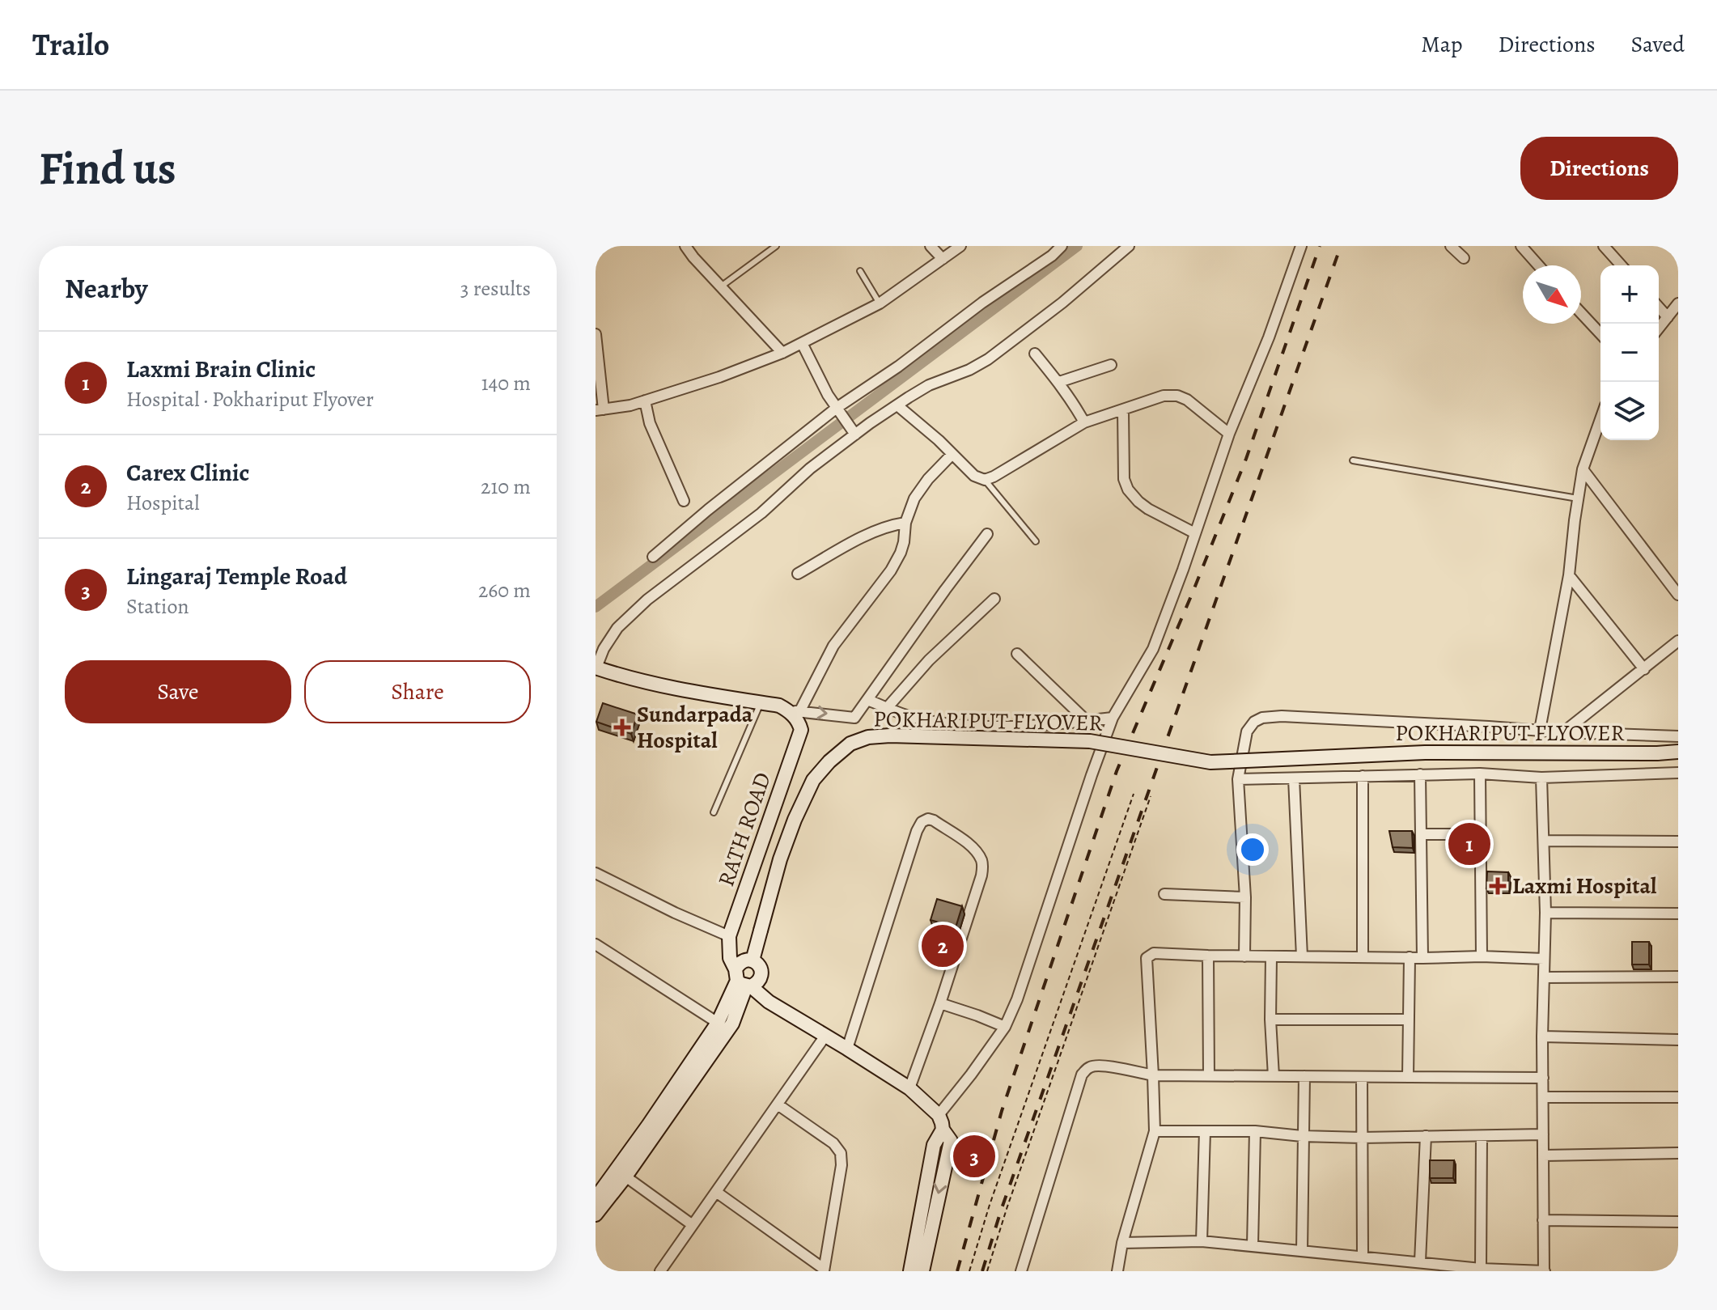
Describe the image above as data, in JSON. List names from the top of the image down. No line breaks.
{"streets":{"main road":["POKHARIPUT FLYOVER","RATH ROAD"]},"crossings":[["POKHARIPUT FLYOVER","RATH ROAD"]],"places":{"health":["Sundarpada Hospital","Laxmi Hospital"]},"north":"bottom right","page":{"header":"Trailo","nav":["Map","Directions","Saved"],"buttons":["Directions",["Save","Share"]],"title":"Find us","heading":["Nearby","3 results"],"map_buttons":["+","−"],"list":[{"mark":"1","name":"Laxmi Brain Clinic","note":"Hospital · Pokhariput Flyover","value":"140 m"},{"mark":"2","name":"Carex Clinic","note":"Hospital","value":"210 m"},{"mark":"3","name":"Lingaraj Temple Road","note":"Station","value":"260 m"}],"pins":["1","2","3"]}}
